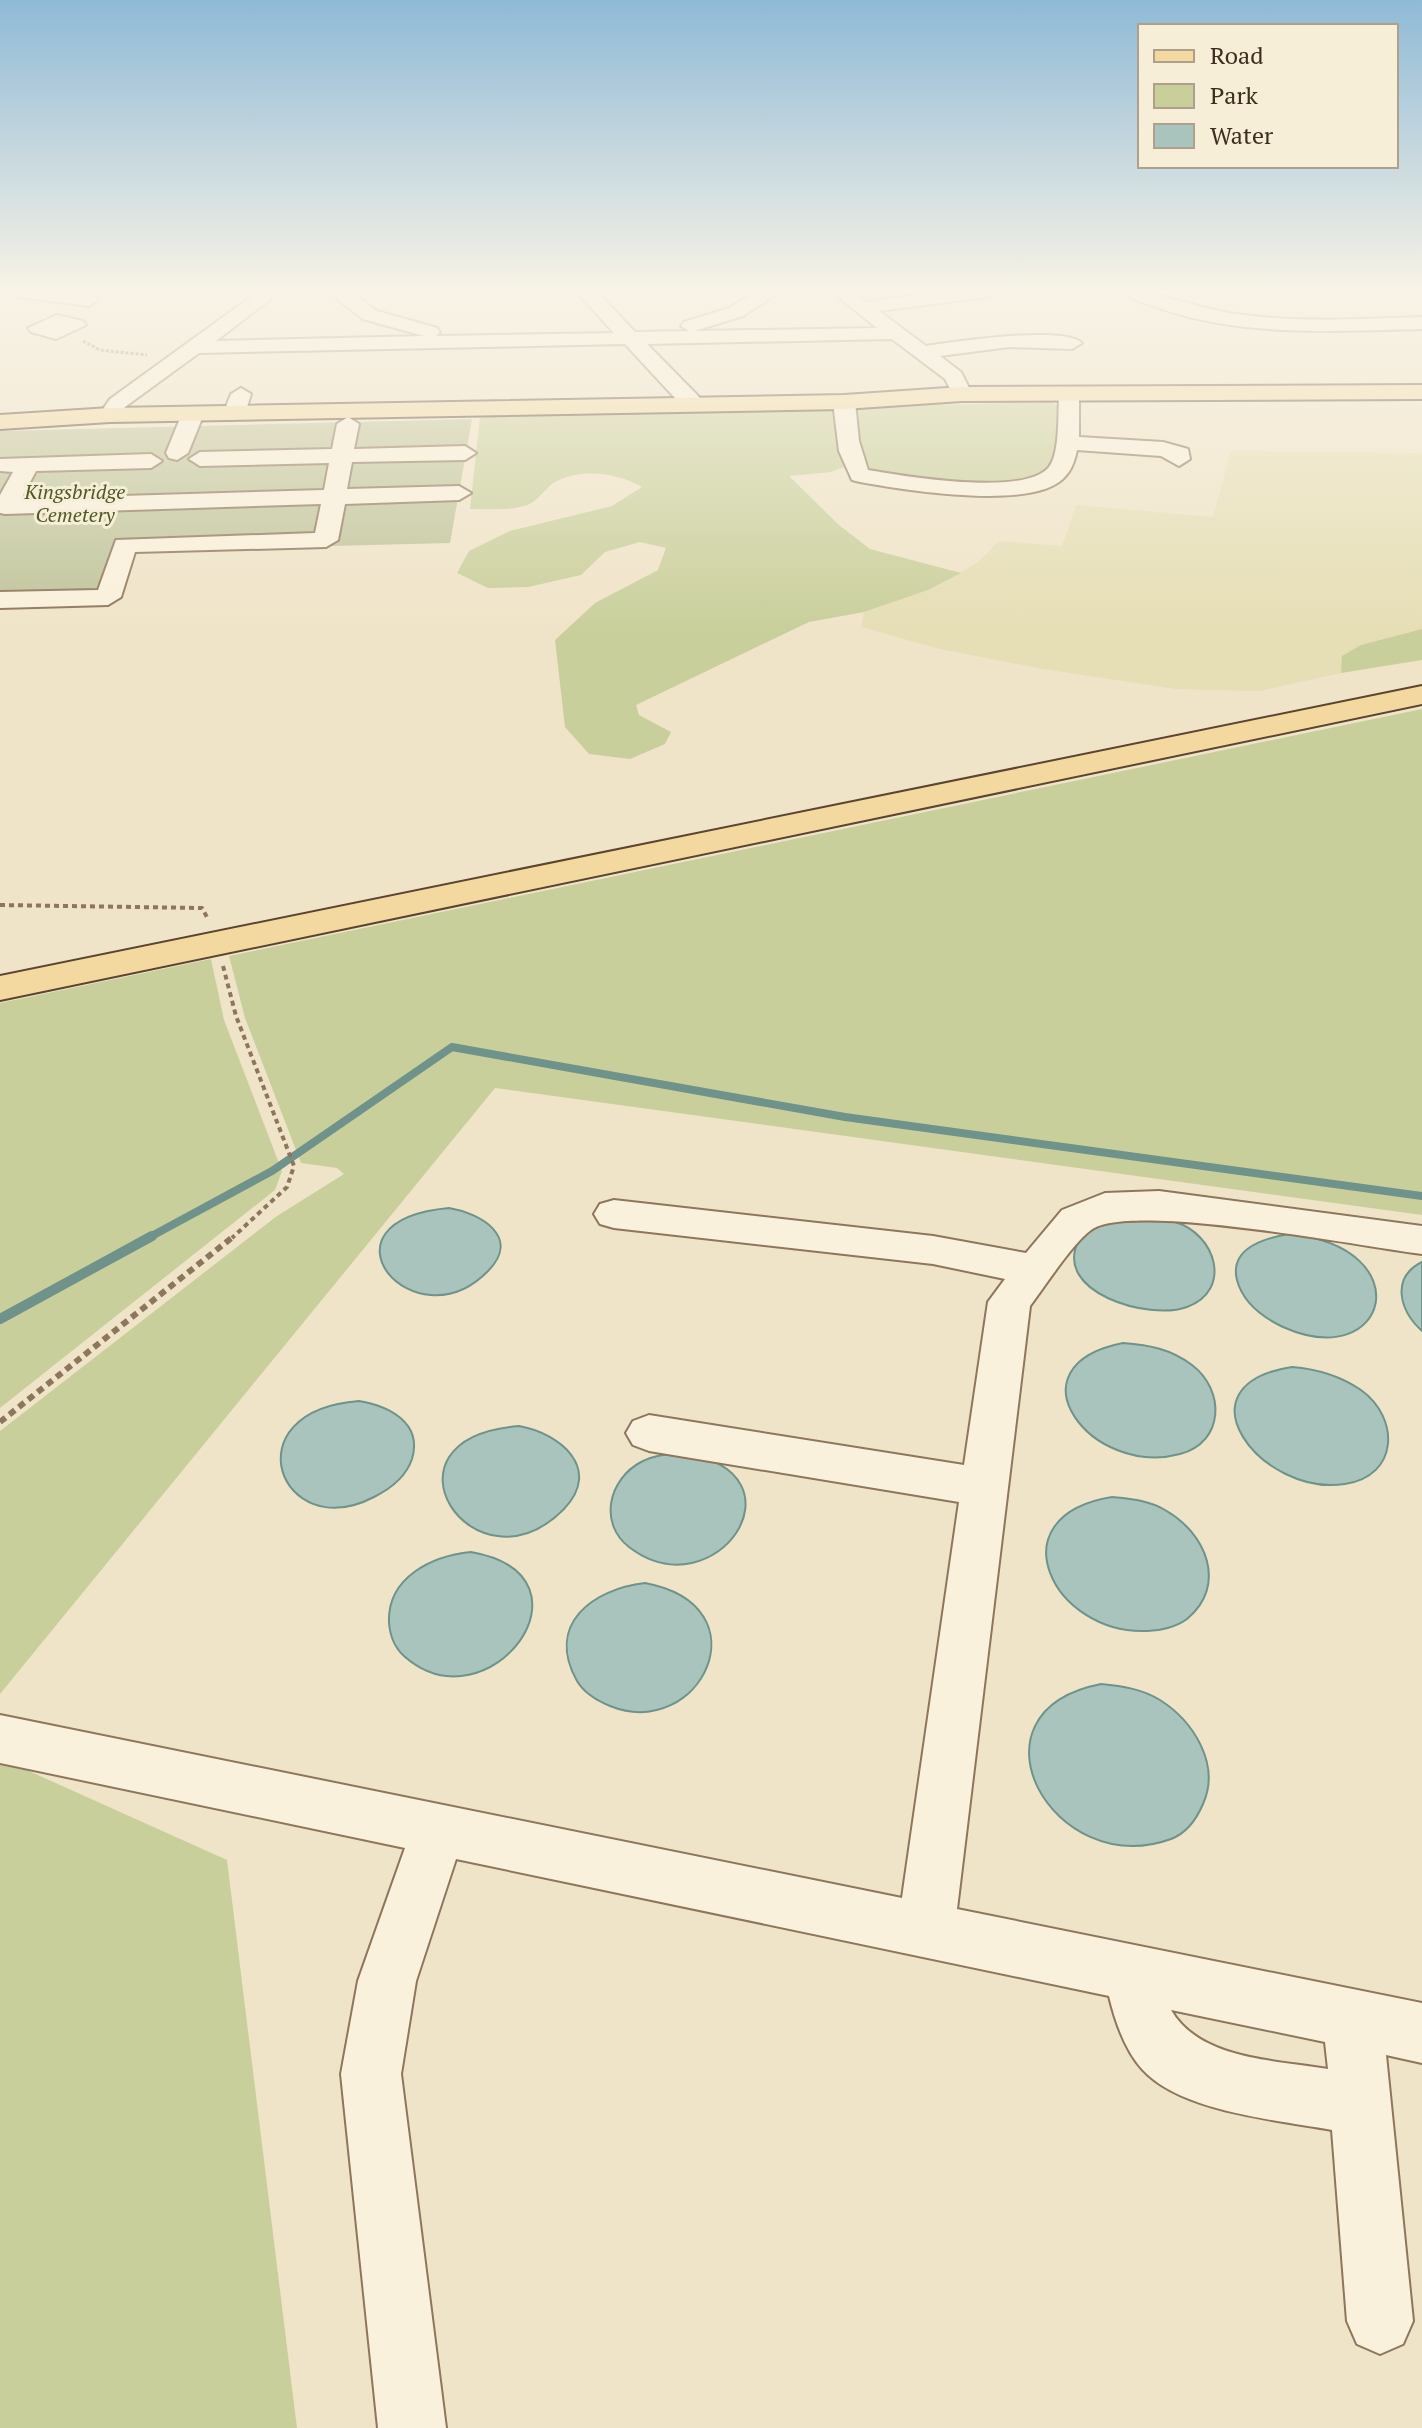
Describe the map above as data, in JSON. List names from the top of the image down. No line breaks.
{"parks":["Kingsbridge Cemetery"],"legend":["Road","Park","Water"]}
